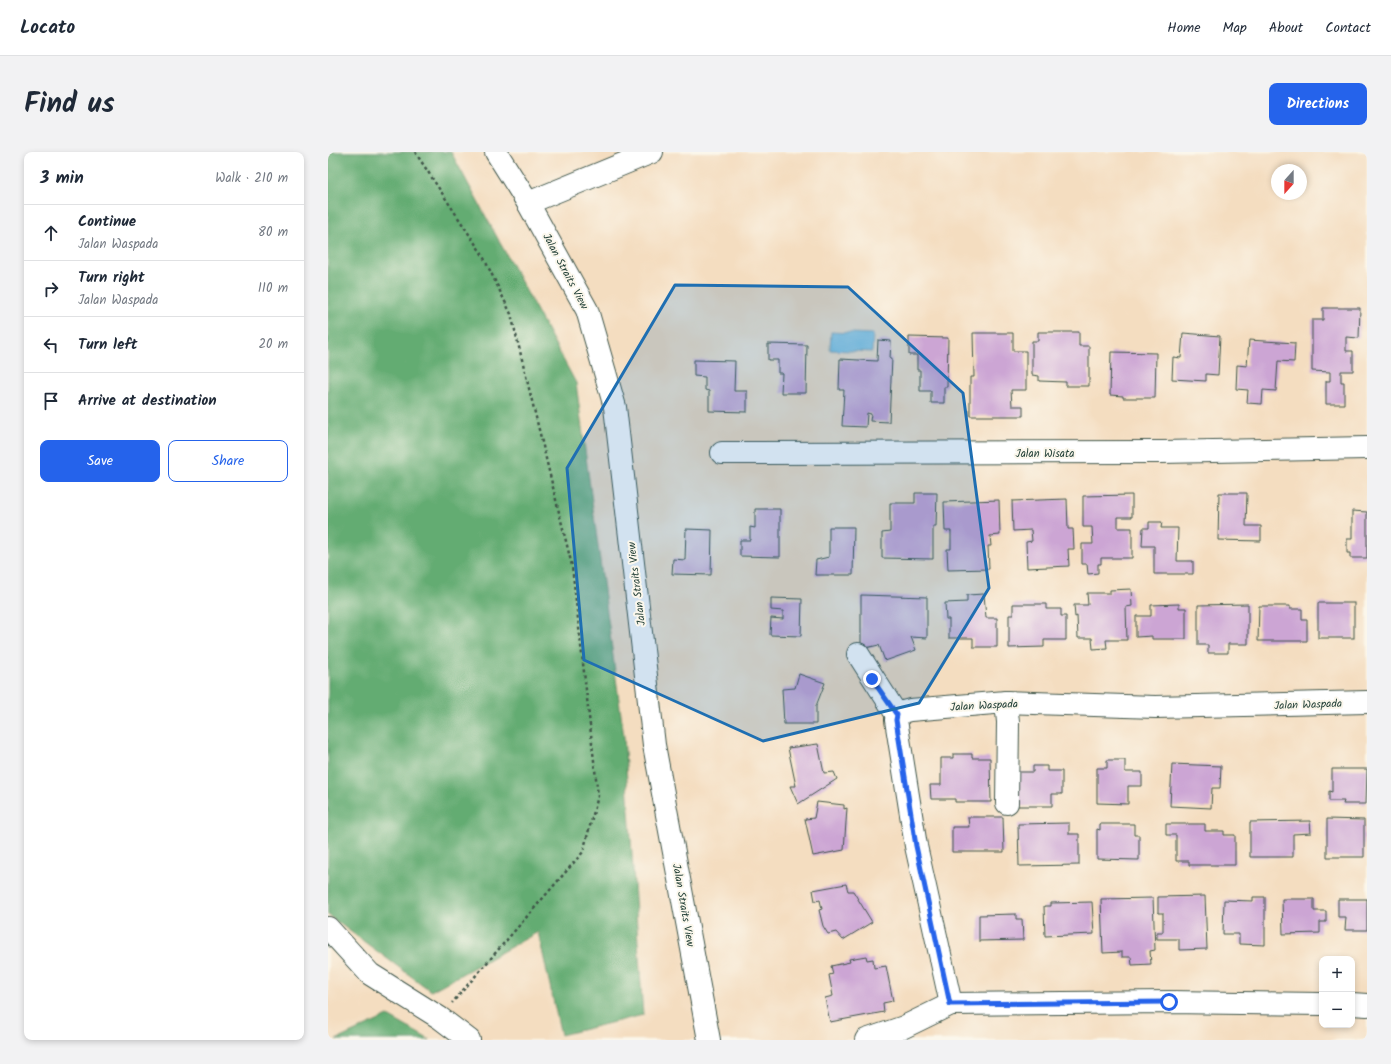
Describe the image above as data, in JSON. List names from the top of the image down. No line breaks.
{"streets":{"street":["Jalan Straits View","Jalan Wisata","Jalan Waspada"]},"north":"bottom","page":{"header":"Locato","nav":["Home","Map","About","Contact"],"title":"Find us","buttons":["Directions",["Save","Share"]],"heading":["3 min","Walk · 210 m"],"list":[["Continue","Jalan Waspada","80 m"],["Turn right","Jalan Waspada","110 m"],["Turn left","20 m"],"Arrive at destination"],"map_buttons":["+","−"]}}
